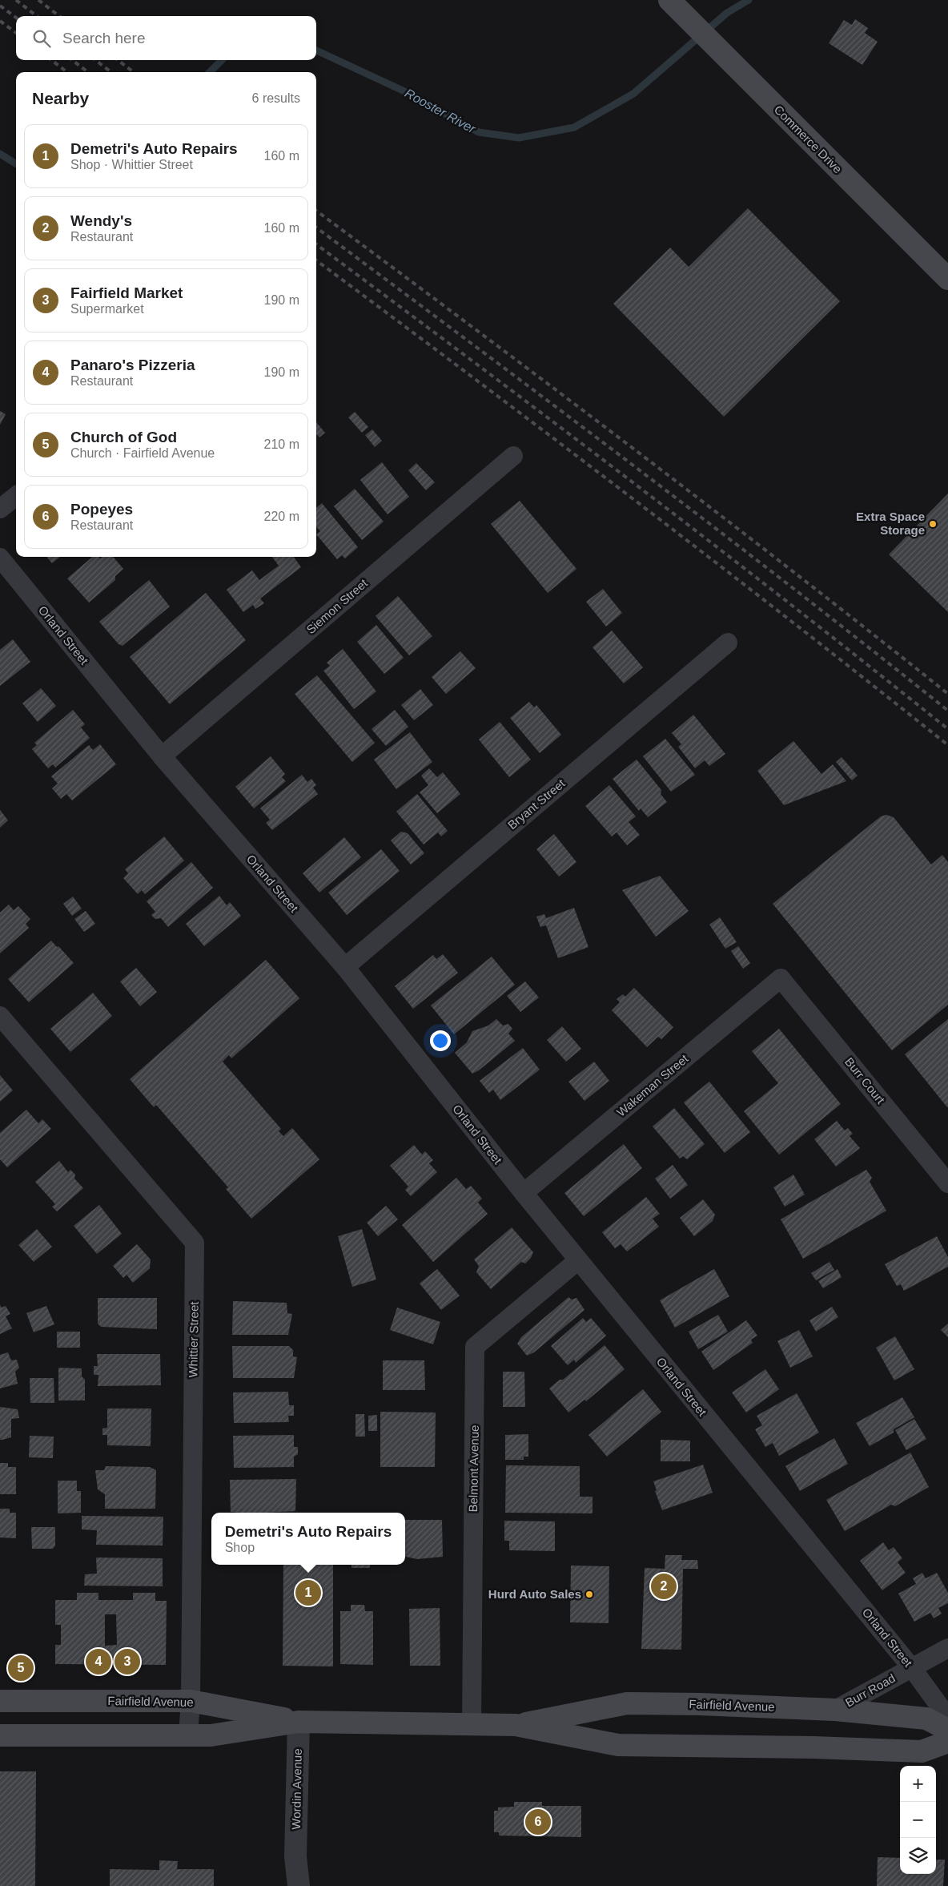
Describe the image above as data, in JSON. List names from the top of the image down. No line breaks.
{"streets":{"main road":["Commerce Drive","Fairfield Avenue"],"street":["Siemon Street","Orland Street","Bryant Street","Burr Court","Wakeman Street","Whittier Street","Belmont Avenue","Burr Road","Wordin Avenue"]},"crossings":[["Siemon Street","Orland Street"],["Orland Street","Bryant Street"],["Orland Street","Wakeman Street"],["Orland Street","Belmont Avenue"],["Orland Street","Burr Road"],["Burr Court","Wakeman Street"],["Whittier Street","Fairfield Avenue"],["Belmont Avenue","Fairfield Avenue"],["Burr Road","Fairfield Avenue"],["Fairfield Avenue","Wordin Avenue"]],"water":["Rooster River"],"places":["Extra Space Storage","Hurd Auto Sales"],"page":{"search":"Search here","heading":["Nearby","6 results"],"list":[{"mark":"1","name":"Demetri's Auto Repairs","note":"Shop · Whittier Street","value":"160 m"},{"mark":"2","name":"Wendy's","note":"Restaurant","value":"160 m"},{"mark":"3","name":"Fairfield Market","note":"Supermarket","value":"190 m"},{"mark":"4","name":"Panaro's Pizzeria","note":"Restaurant","value":"190 m"},{"mark":"5","name":"Church of God","note":"Church · Fairfield Avenue","value":"210 m"},{"mark":"6","name":"Popeyes","note":"Restaurant","value":"220 m"}],"popup":["Demetri's Auto Repairs","Shop"],"pins":["2","1","3","4","5","6"],"map_buttons":["+","−"]}}
